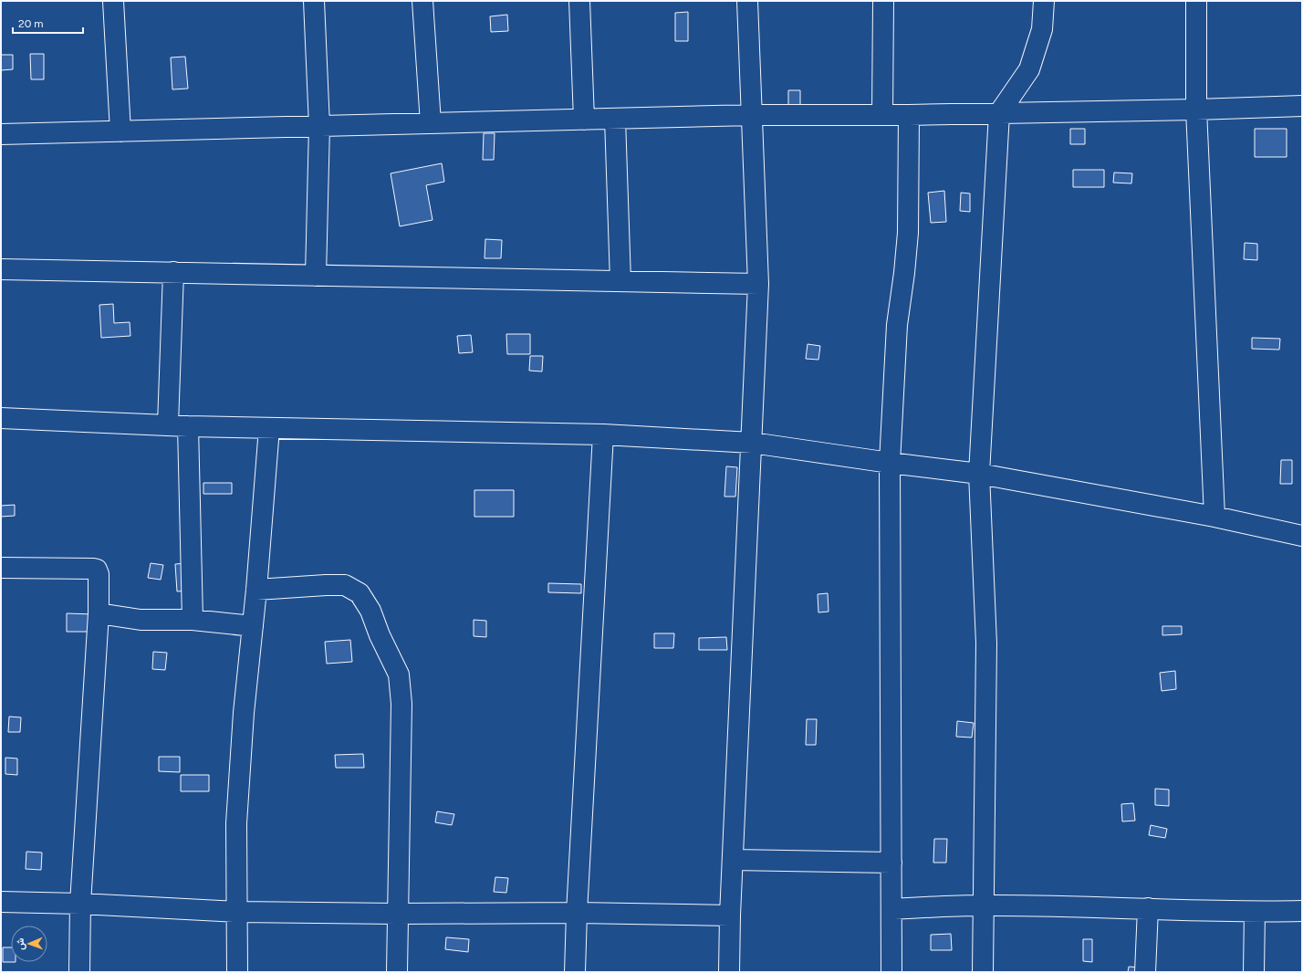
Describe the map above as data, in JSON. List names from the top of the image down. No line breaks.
{"scale_bar":"20 m","north":"left"}
